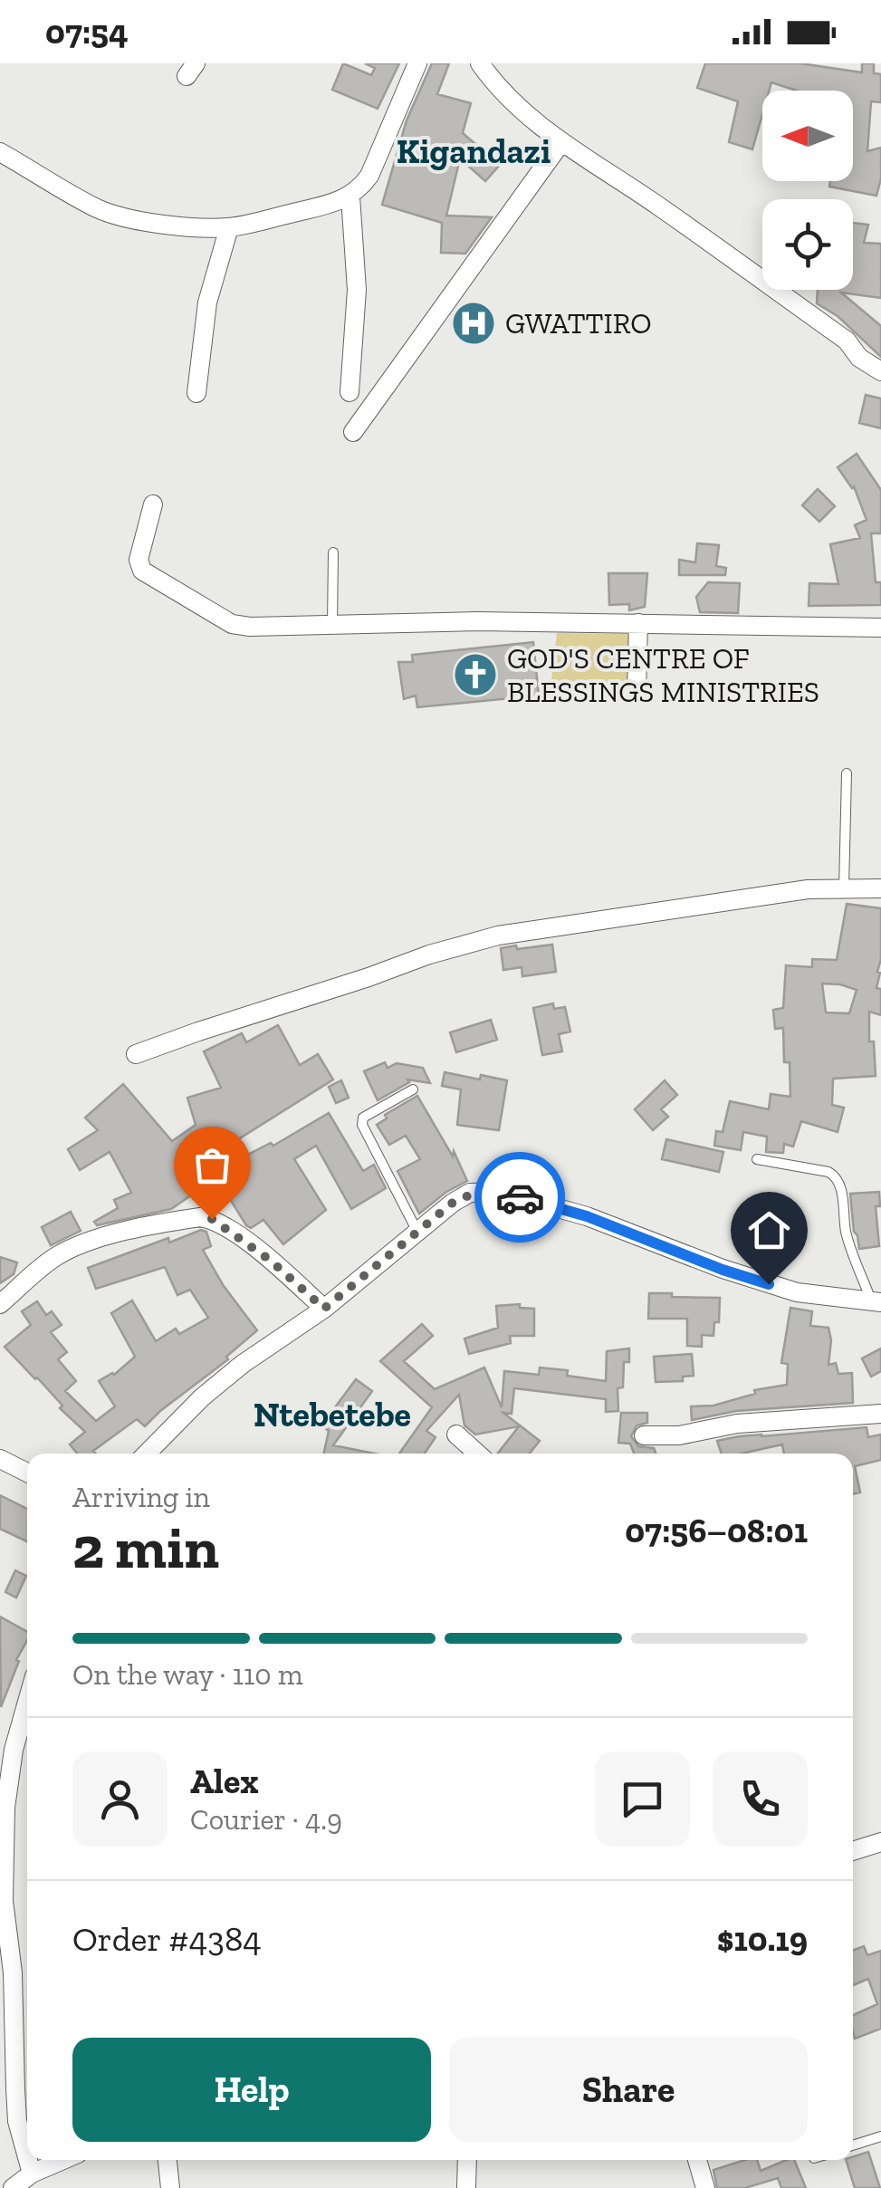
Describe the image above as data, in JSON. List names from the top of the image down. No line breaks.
{"districts":["Kigandazi","Ntebetebe"],"places":{"hospital":["GWATTIRO"],"church":["GOD'S CENTRE OF BLESSINGS MINISTRIES"]},"north":"left","page":{"status":"07:54","heading":["2 min","Arriving in","07:56–08:01"],"panel":["Alex","Courier · 4.9","Order #4384","$10.19"],"bar":"On the way · 110 m","buttons":["Help","Share"]}}
